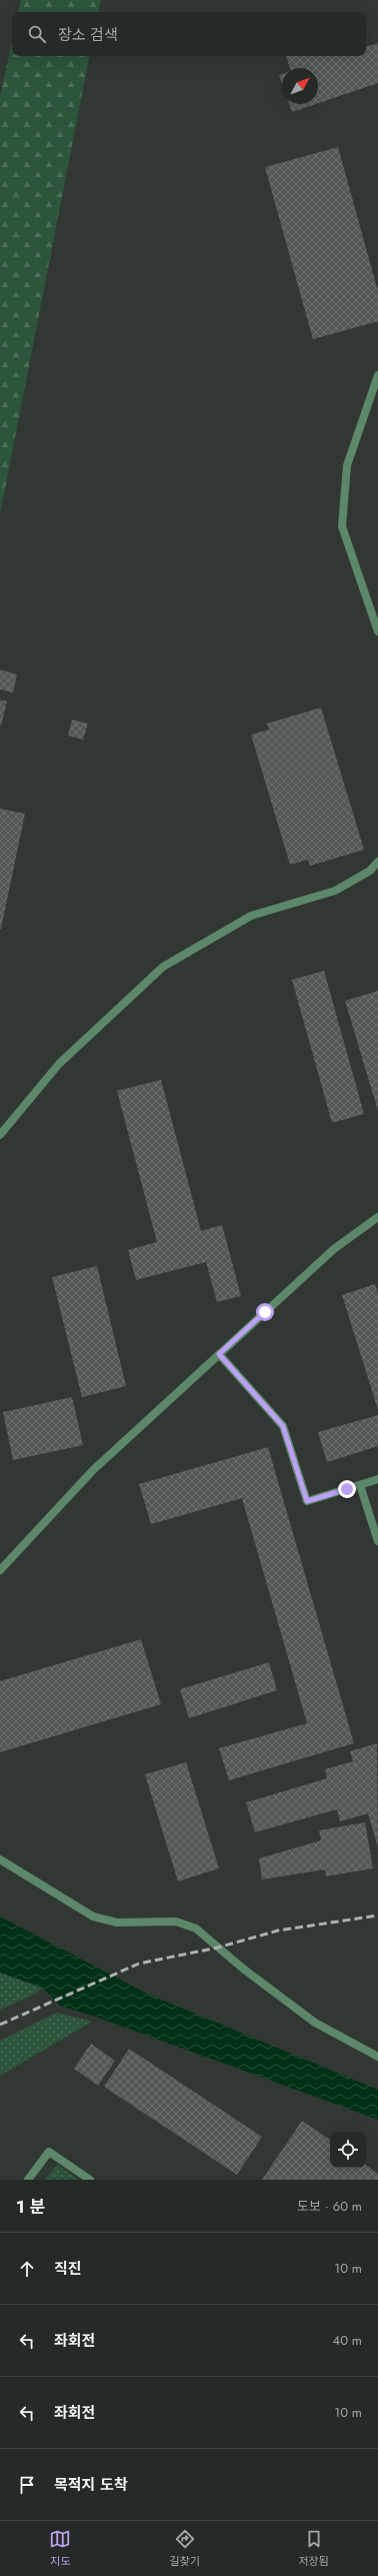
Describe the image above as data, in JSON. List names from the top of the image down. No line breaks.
{"north":"top right","page":{"search":"장소 검색","heading":["1 분","도보 · 60 m"],"list":[["직진","10 m"],["좌회전","40 m"],["좌회전","10 m"],"목적지 도착"],"nav":["지도","길찾기","저장됨"]}}
